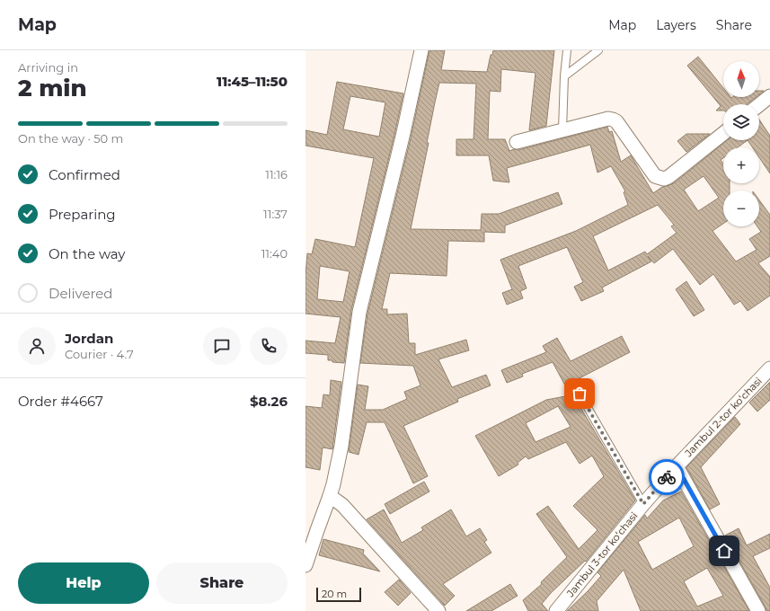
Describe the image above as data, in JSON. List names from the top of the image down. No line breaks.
{"streets":{"street":["Jambul 2-tor koʻchasi","Jambul 3-tor koʻchasi"]},"crossings":[["Jambul 2-tor koʻchasi","Jambul 3-tor koʻchasi"]],"scale_bar":"20 m","north":"top","page":{"header":"Map","nav":["Map","Layers","Share"],"heading":["2 min","Arriving in","11:45–11:50"],"panel":["Jordan","Courier · 4.7","Order #4667","$8.26"],"map_buttons":["+","−"],"bar":"On the way · 50 m","list":[["Confirmed","11:16"],["Preparing","11:37"],["On the way","11:40"],"Delivered"],"buttons":["Help","Share"],"scale":"20 m"}}
